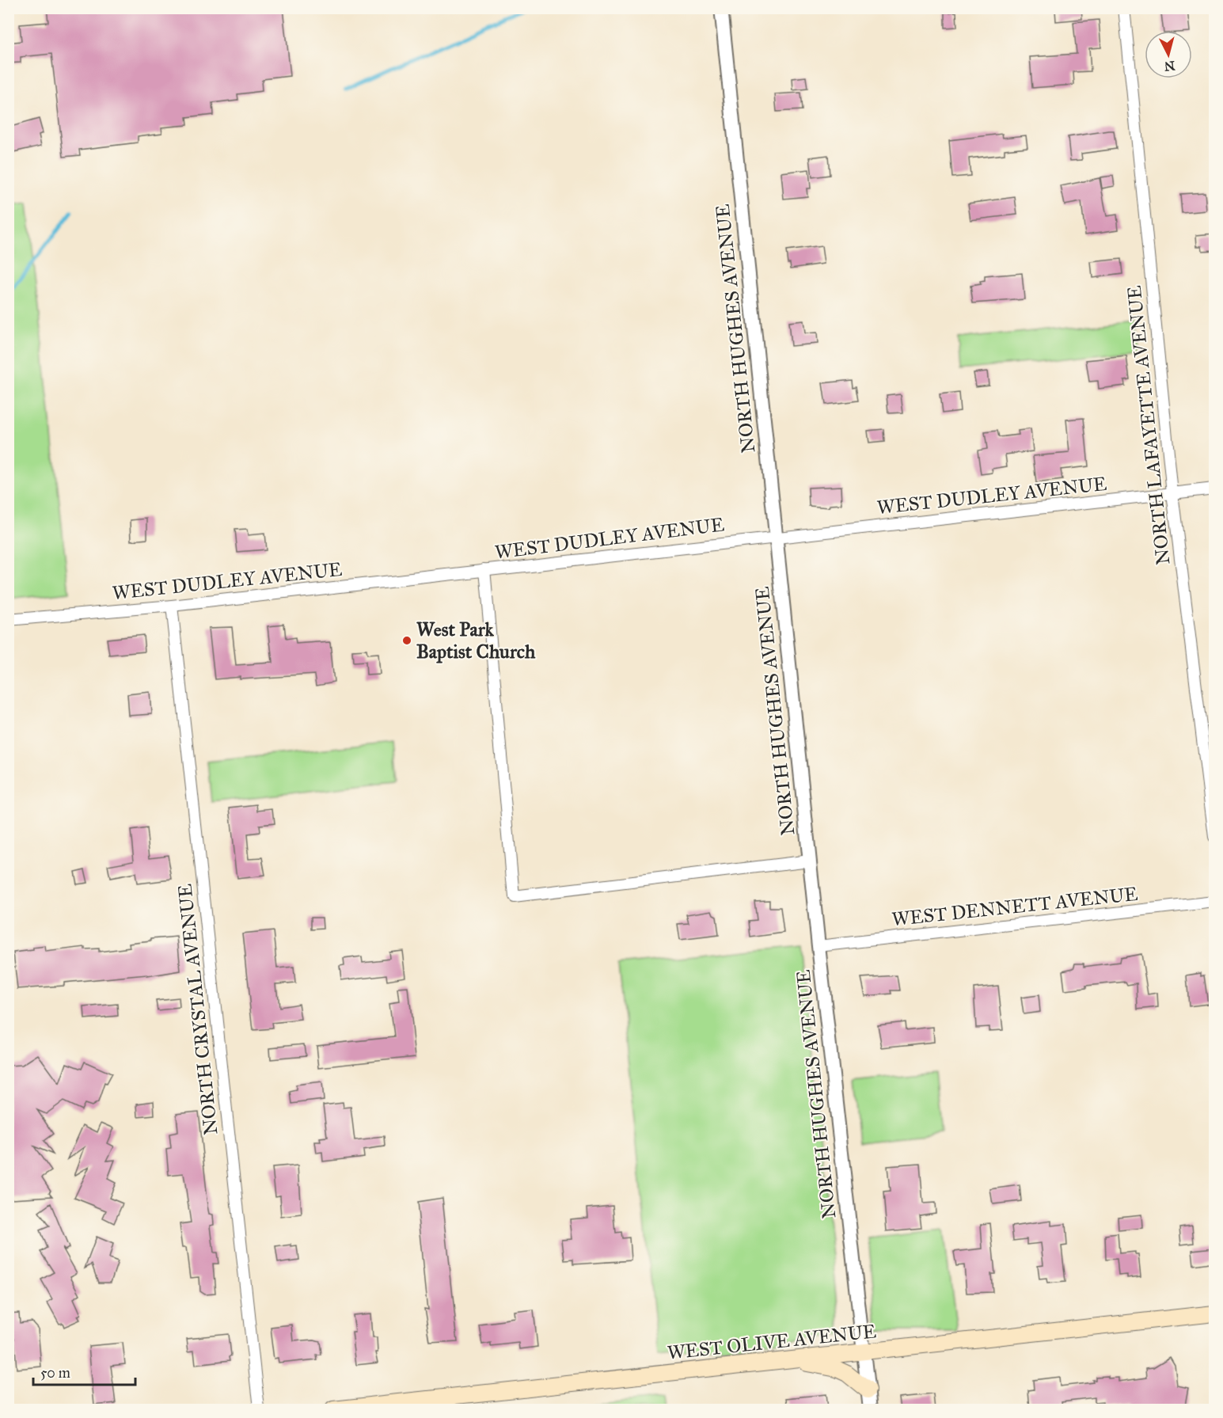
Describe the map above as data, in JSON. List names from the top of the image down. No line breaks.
{"streets":{"main road":["WEST OLIVE AVENUE"],"street":["NORTH HUGHES AVENUE","NORTH LAFAYETTE AVENUE","WEST DUDLEY AVENUE","WEST DENNETT AVENUE","NORTH CRYSTAL AVENUE"]},"crossings":[["NORTH HUGHES AVENUE","WEST DUDLEY AVENUE"],["NORTH HUGHES AVENUE","WEST DENNETT AVENUE"],["NORTH HUGHES AVENUE","WEST OLIVE AVENUE"],["NORTH LAFAYETTE AVENUE","WEST DUDLEY AVENUE"],["WEST DUDLEY AVENUE","NORTH CRYSTAL AVENUE"]],"places":["West Park Baptist Church"],"scale_bar":"50 m","north":"bottom"}
